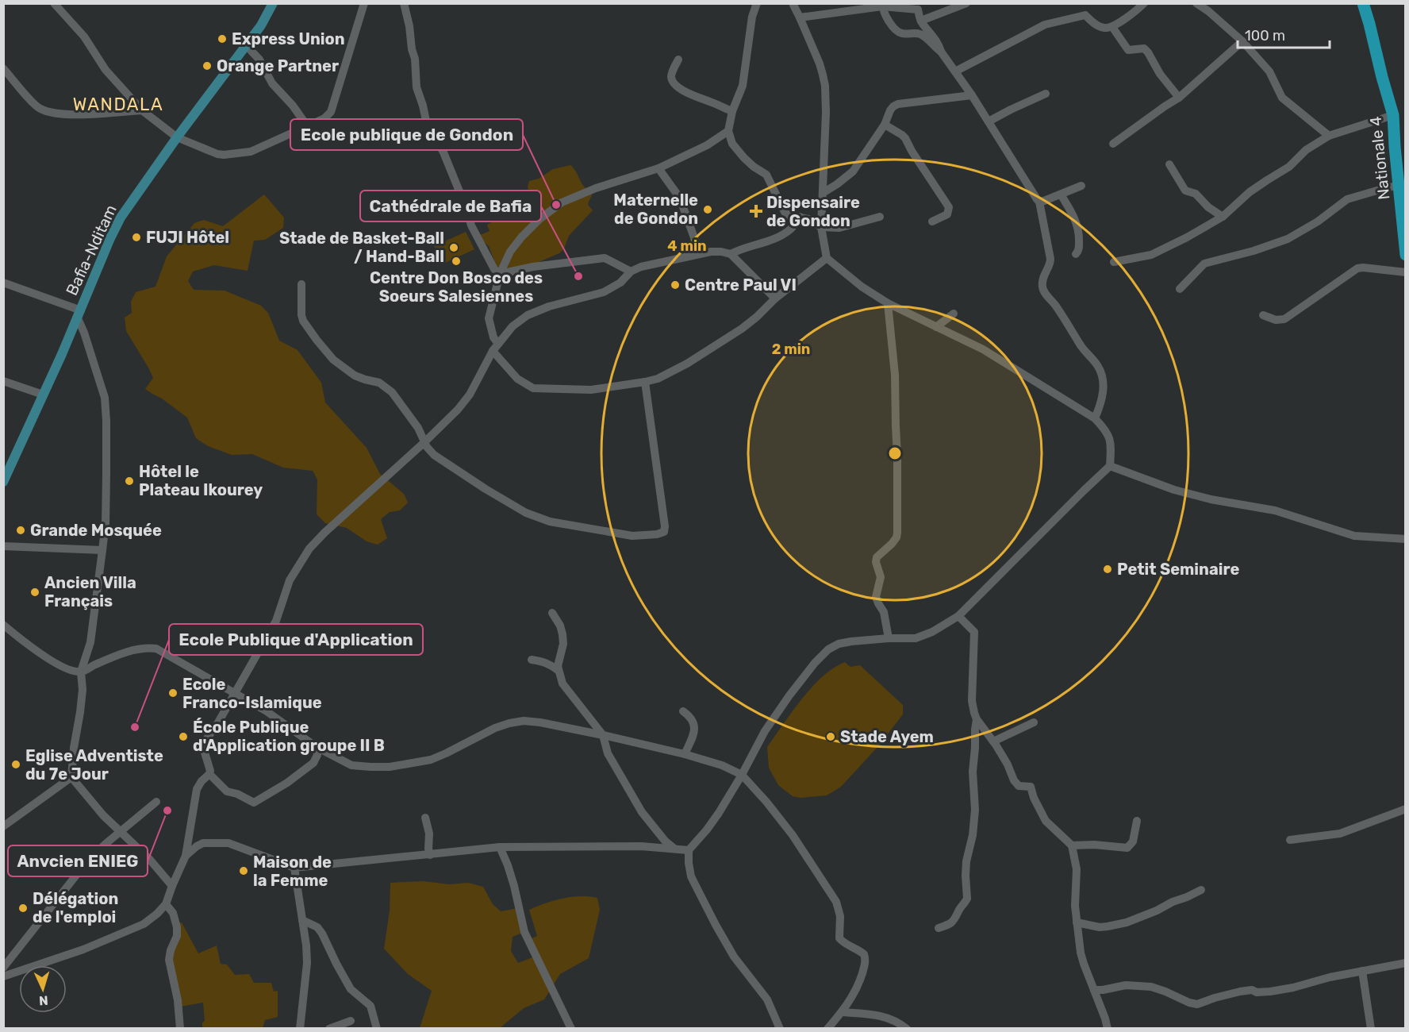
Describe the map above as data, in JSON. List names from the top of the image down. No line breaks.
{"streets":{"highway":["Nationale 4"],"main road":["Bafia-Nditam"]},"districts":["WANDALA"],"places":{"other":["Express Union","Orange Partner","Ecole publique de Gondon","Maternelle de Gondon","FUJI Hôtel","Stade de Basket-Ball / Hand-Ball","Centre Don Bosco des Soeurs Salesiennes","Cathédrale de Bafia","Centre Paul VI","Hôtel le Plateau Ikourey","Grande Mosquée","Petit Seminaire","Ancien Villa Français","Ecole Franco-Islamique","Ecole Publique d'Application","École Publique d'Application groupe II B","Stade Ayem","Eglise Adventiste du 7e Jour","Anvcien ENIEG","Maison de la Femme","Délégation de l'emploi"],"health":["Dispensaire de Gondon"]},"scale_bar":"100 m","north":"bottom","rings":["4 min","2 min"]}
